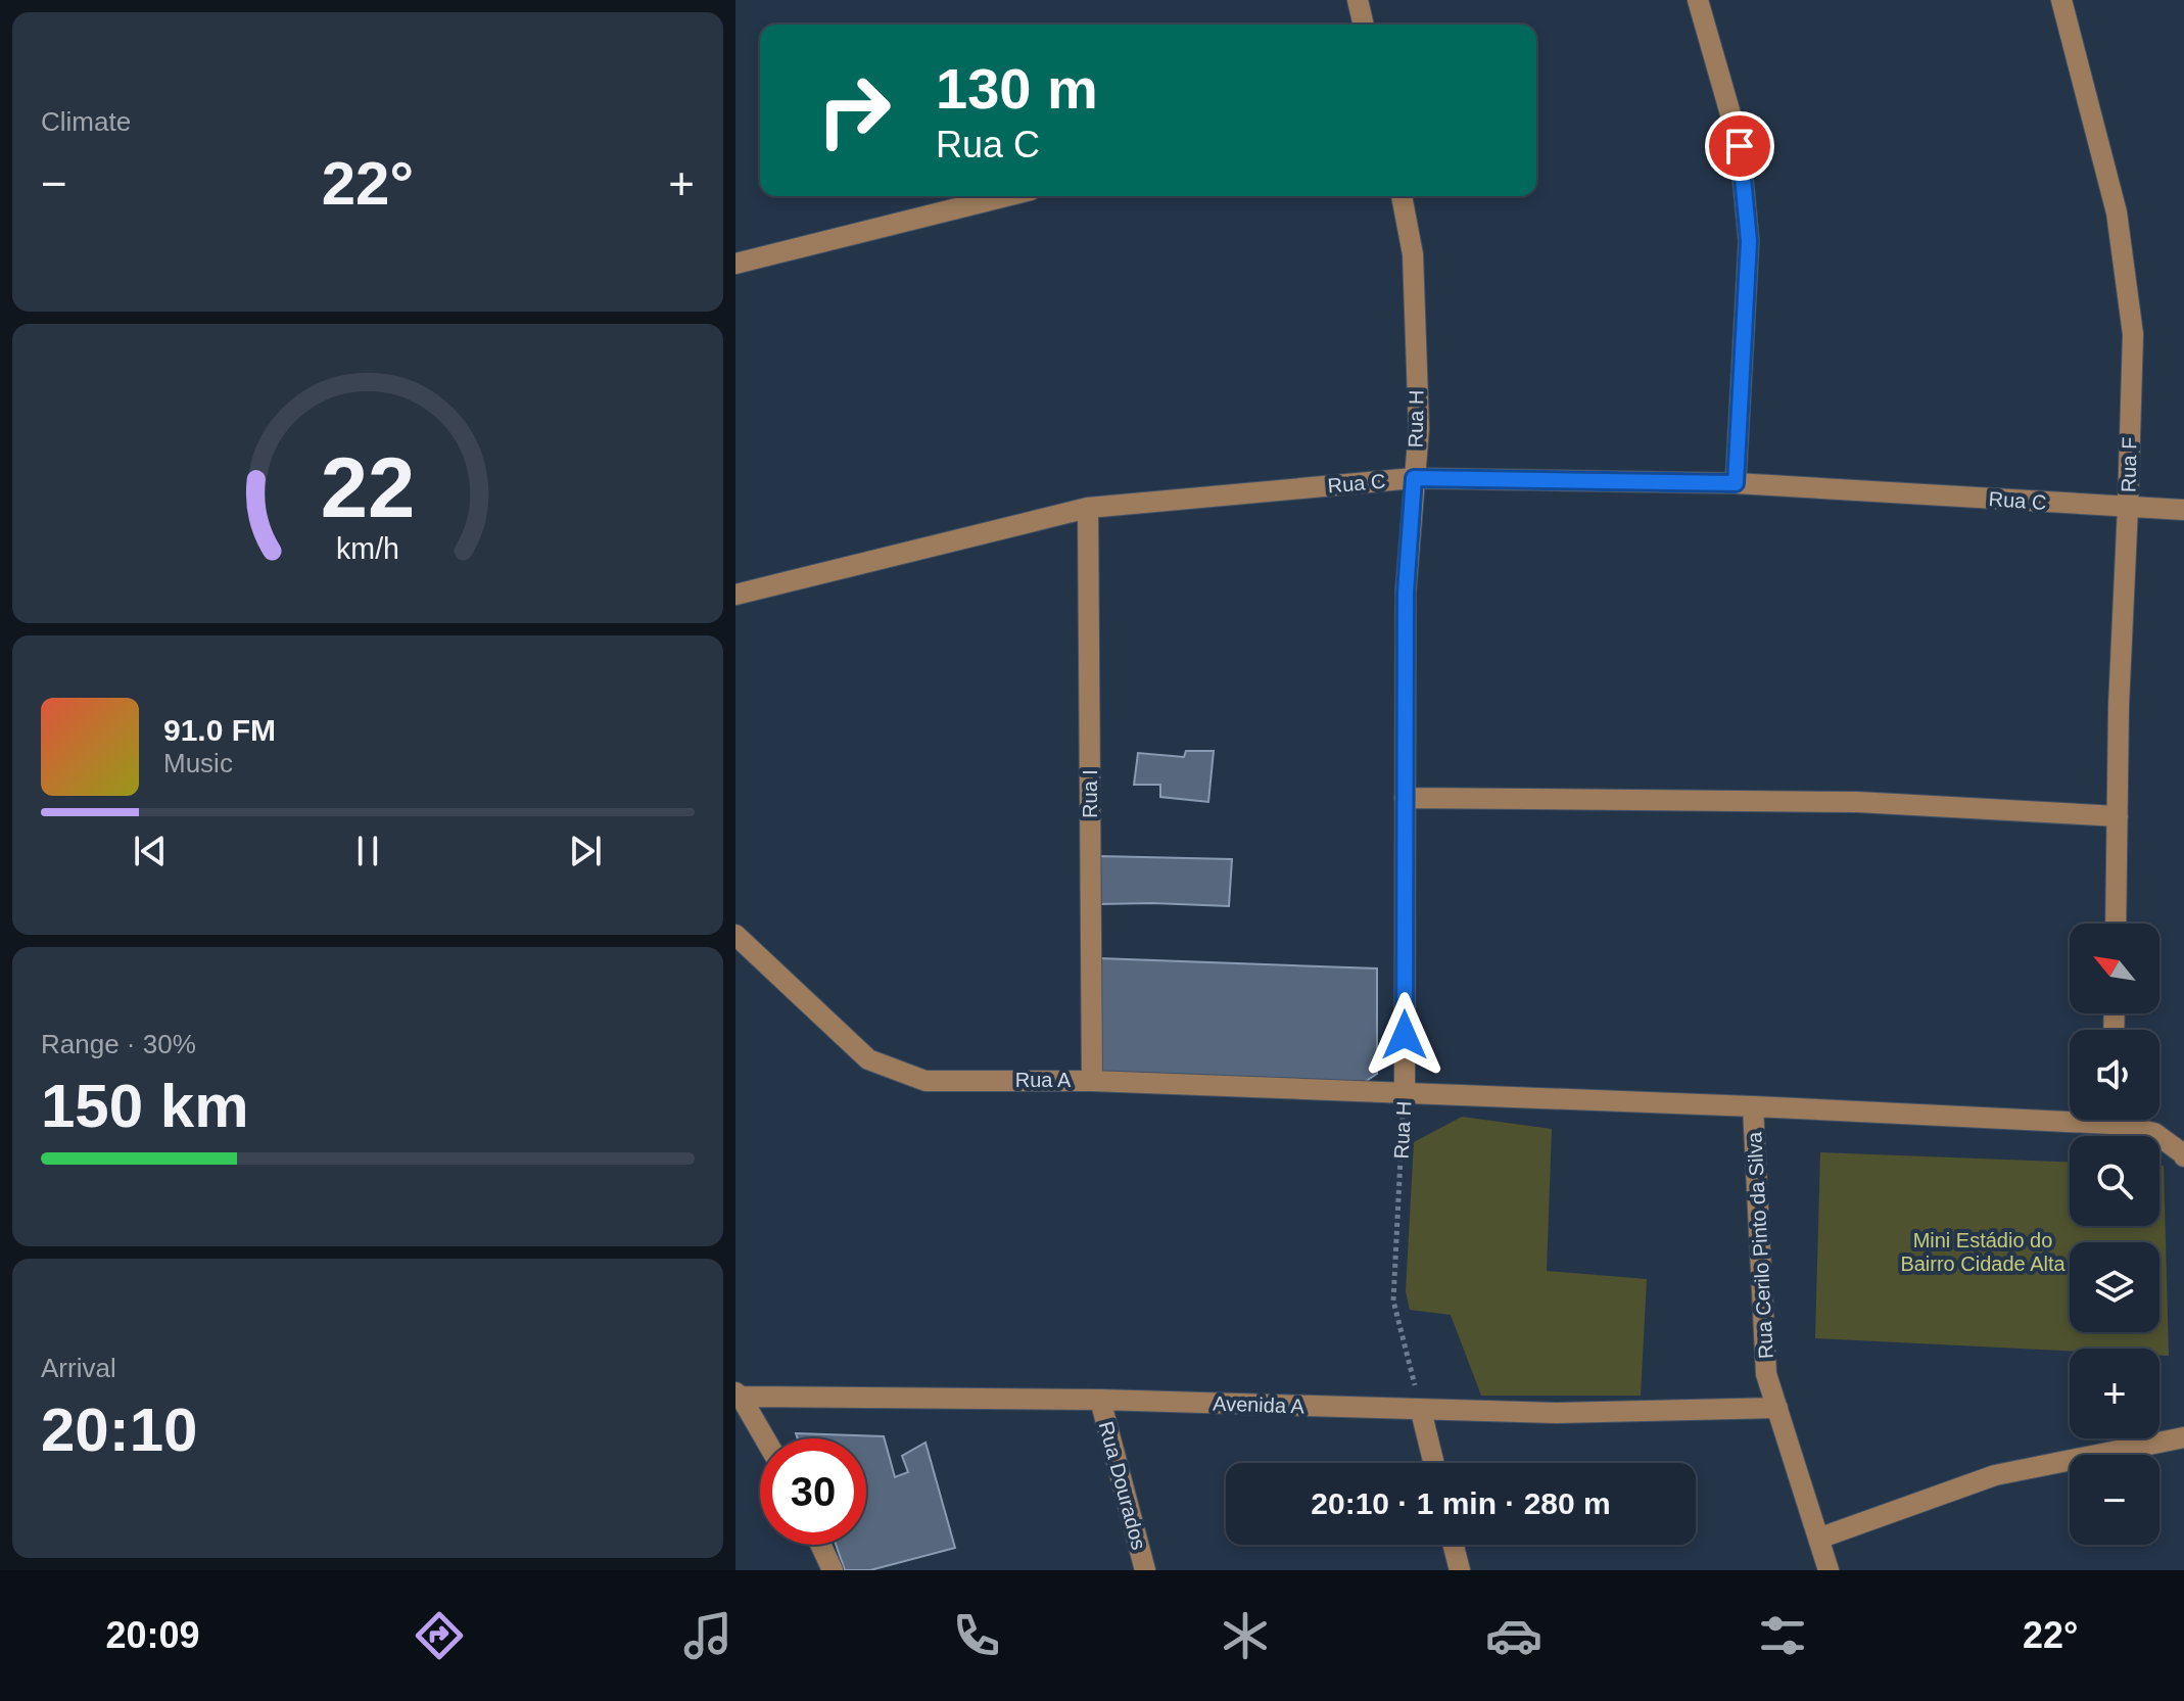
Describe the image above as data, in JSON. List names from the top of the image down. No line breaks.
{"streets":{"street":["Rua H","Rua F","Rua C","Rua I","Rua A","Rua Cerilo Pinto da Silva","Avenida A","Rua Dourados"]},"crossings":[["Rua H","Rua C"],["Rua H","Rua A"],["Rua H","Avenida A"],["Rua F","Rua C"],["Rua C","Rua I"],["Rua I","Rua A"],["Rua A","Rua Cerilo Pinto da Silva"],["Rua Cerilo Pinto da Silva","Avenida A"],["Avenida A","Rua Dourados"]],"parks":["Mini Estádio do Bairro Cidade Alta"],"north":"top left","page":{"tile":["Climate",["Range · 30%","150 km"],["Arrival","20:10"]],"turn":["130 m","Rua C"],"heat":["−","22°","+"],"song":["91.0 FM","Music"],"map_buttons":["+","−"],"limit":"30","trip":"20:10 · 1 min · 280 m","tabs":["20:09","22°"],"gauge":["22","km/h"]}}
